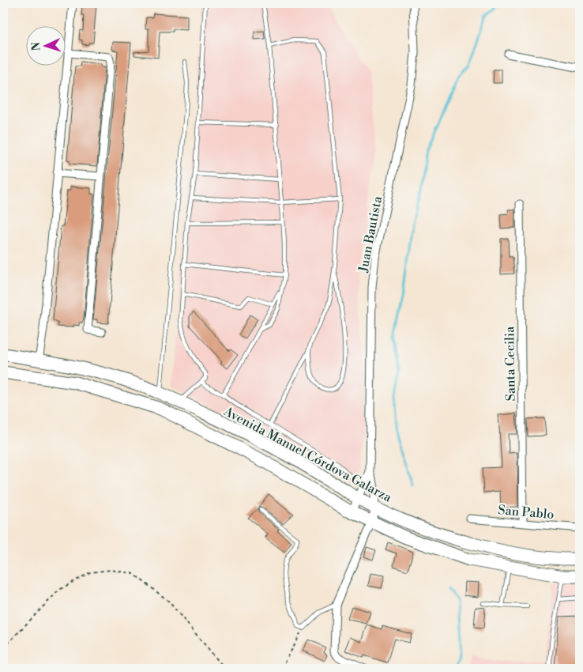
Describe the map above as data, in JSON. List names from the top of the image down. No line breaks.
{"streets":{"main road":["Avenida Manuel Córdova Galarza"],"street":["Juan Bautista","Santa Cecilia","San Pablo"]},"crossings":[["Juan Bautista","Avenida Manuel Córdova Galarza"],["Santa Cecilia","San Pablo"]],"north":"left"}
